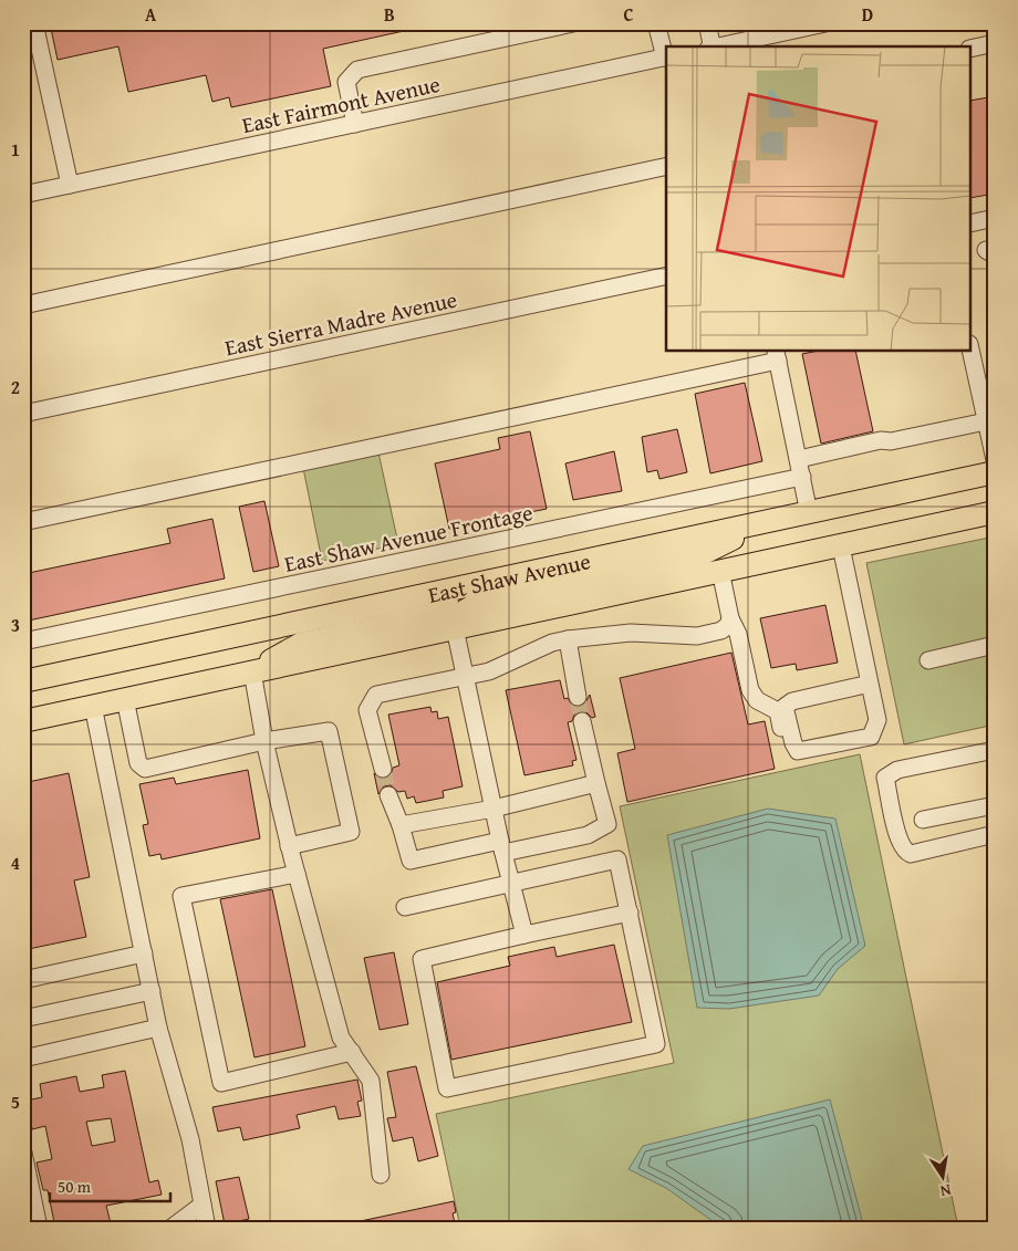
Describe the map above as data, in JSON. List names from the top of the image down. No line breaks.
{"streets":{"main road":["East Shaw Avenue"],"street":["East Fairmont Avenue","East Sierra Madre Avenue","East Shaw Avenue Frontage"]},"scale_bar":"50 m","north":"bottom","grid":{"columns":["A","B","C","D"],"rows":["1","2","3","4","5"]}}
